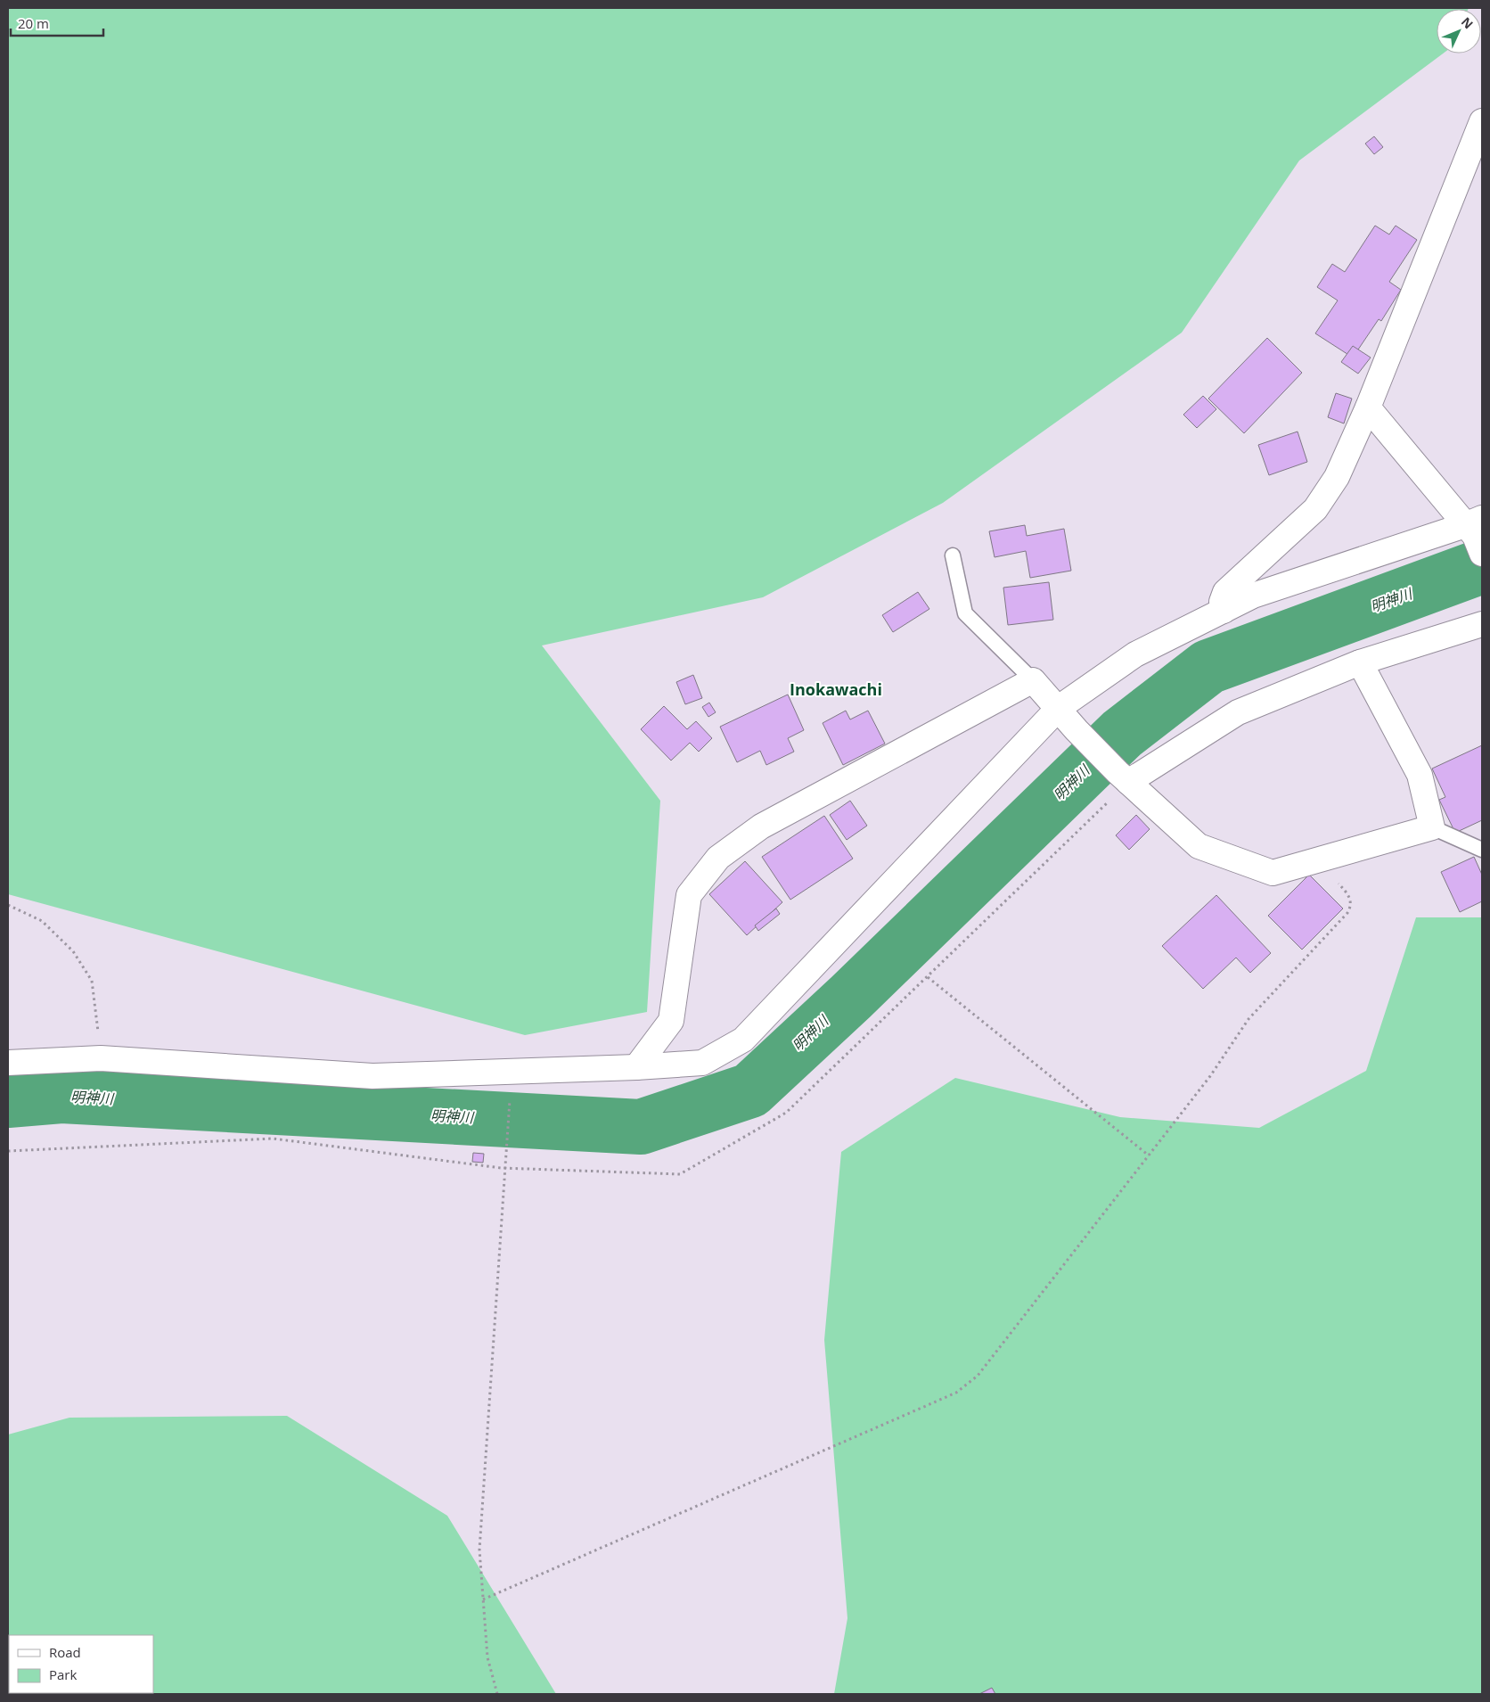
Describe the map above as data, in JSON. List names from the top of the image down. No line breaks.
{"districts":["Inokawachi"],"water":["明神川"],"legend":["Road","Park"],"scale_bar":"20 m","north":"top right"}
